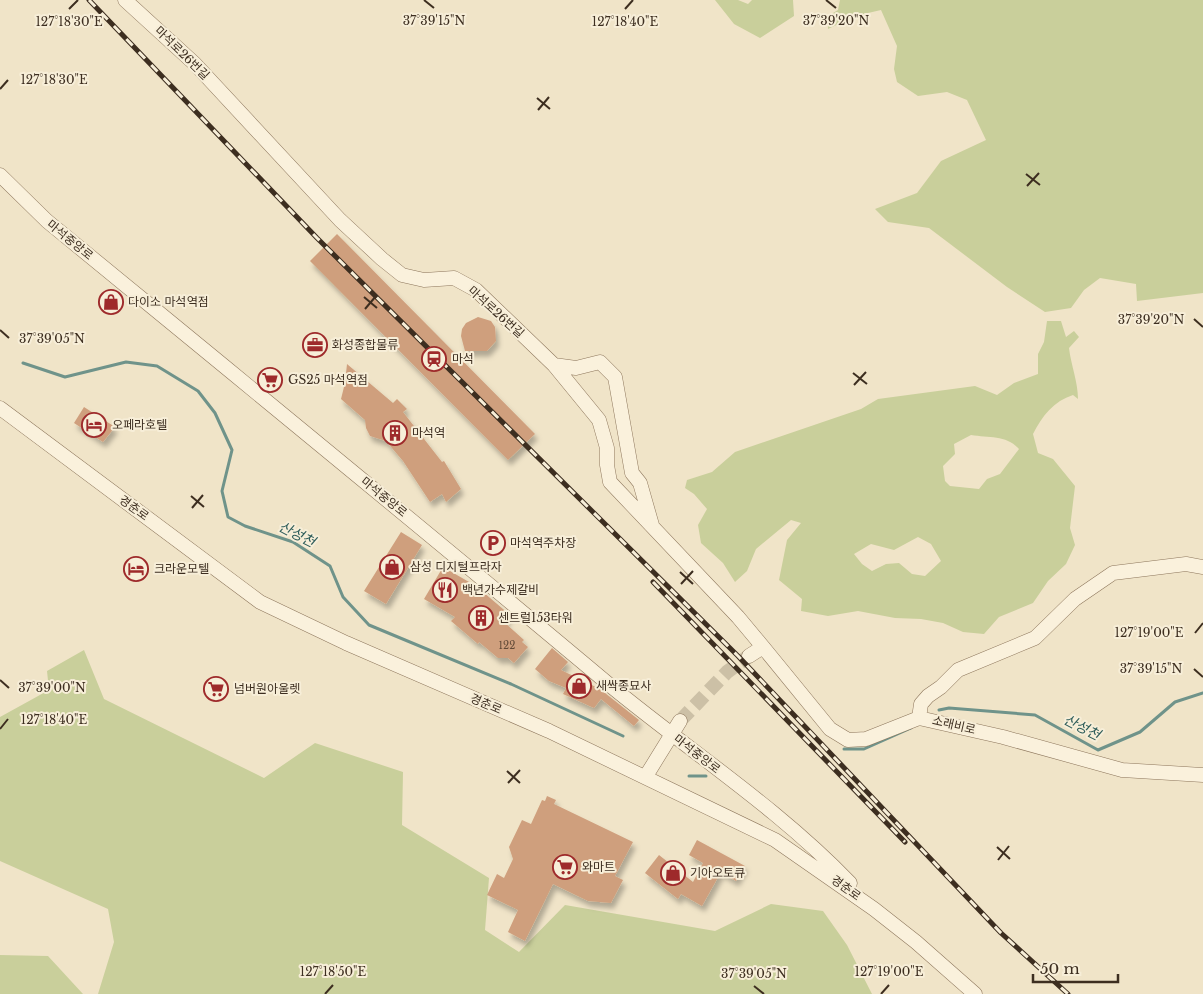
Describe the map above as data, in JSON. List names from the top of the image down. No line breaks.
{"streets":{"street":["마석로26번길","마석중앙로","경춘로","소래비로"]},"crossings":[["마석로26번길","소래비로"],["마석중앙로","경춘로"]],"water":["산성천"],"places":{"shop":["다이소 마석역점","삼성 디지털프라자","새싹종묘사","기아오토큐"],"office":["화성종합물류"],"station":["마석"],"supermarket":["GS25 마석역점","넘버원아울렛","와마트"],"hotel":["오페라호텔","크라운모텔"],"building":["마석역","센트럴153타워"],"parking":["마석역주차장"],"restaurant":["백년가수제갈비"]},"house_numbers":["122"],"scale_bar":"50 m","coordinates":["37°39'15\"N","37°39'20\"N","127°18'30\"E","127°18'40\"E","37°39'05\"N","127°19'00\"E","37°39'00\"N","127°18'50\"E"]}
